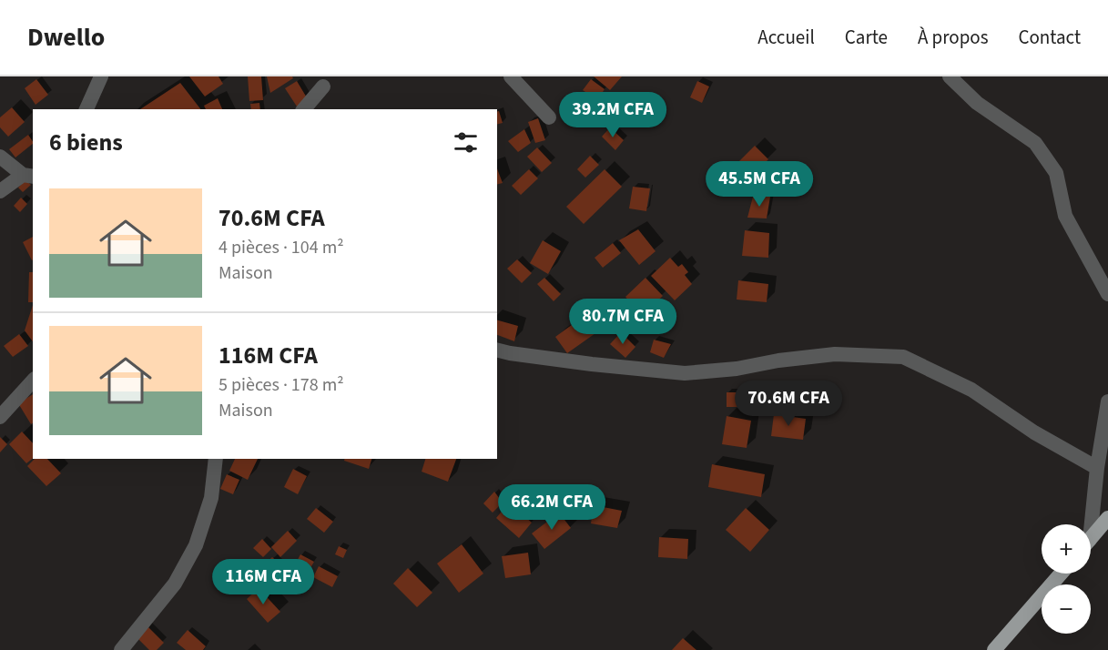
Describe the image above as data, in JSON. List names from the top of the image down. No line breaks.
{"page":{"header":"Dwello","nav":["Accueil","Carte","À propos","Contact"],"price":["39.2M CFA","45.5M CFA","80.7M CFA","70.6M CFA","66.2M CFA","116M CFA"],"heading":"6 biens","list":[{"name":"70.6M CFA","note":"4 pièces · 104 m² · Maison"},{"name":"116M CFA","note":"5 pièces · 178 m² · Maison"}],"map_buttons":["+","−"]}}
